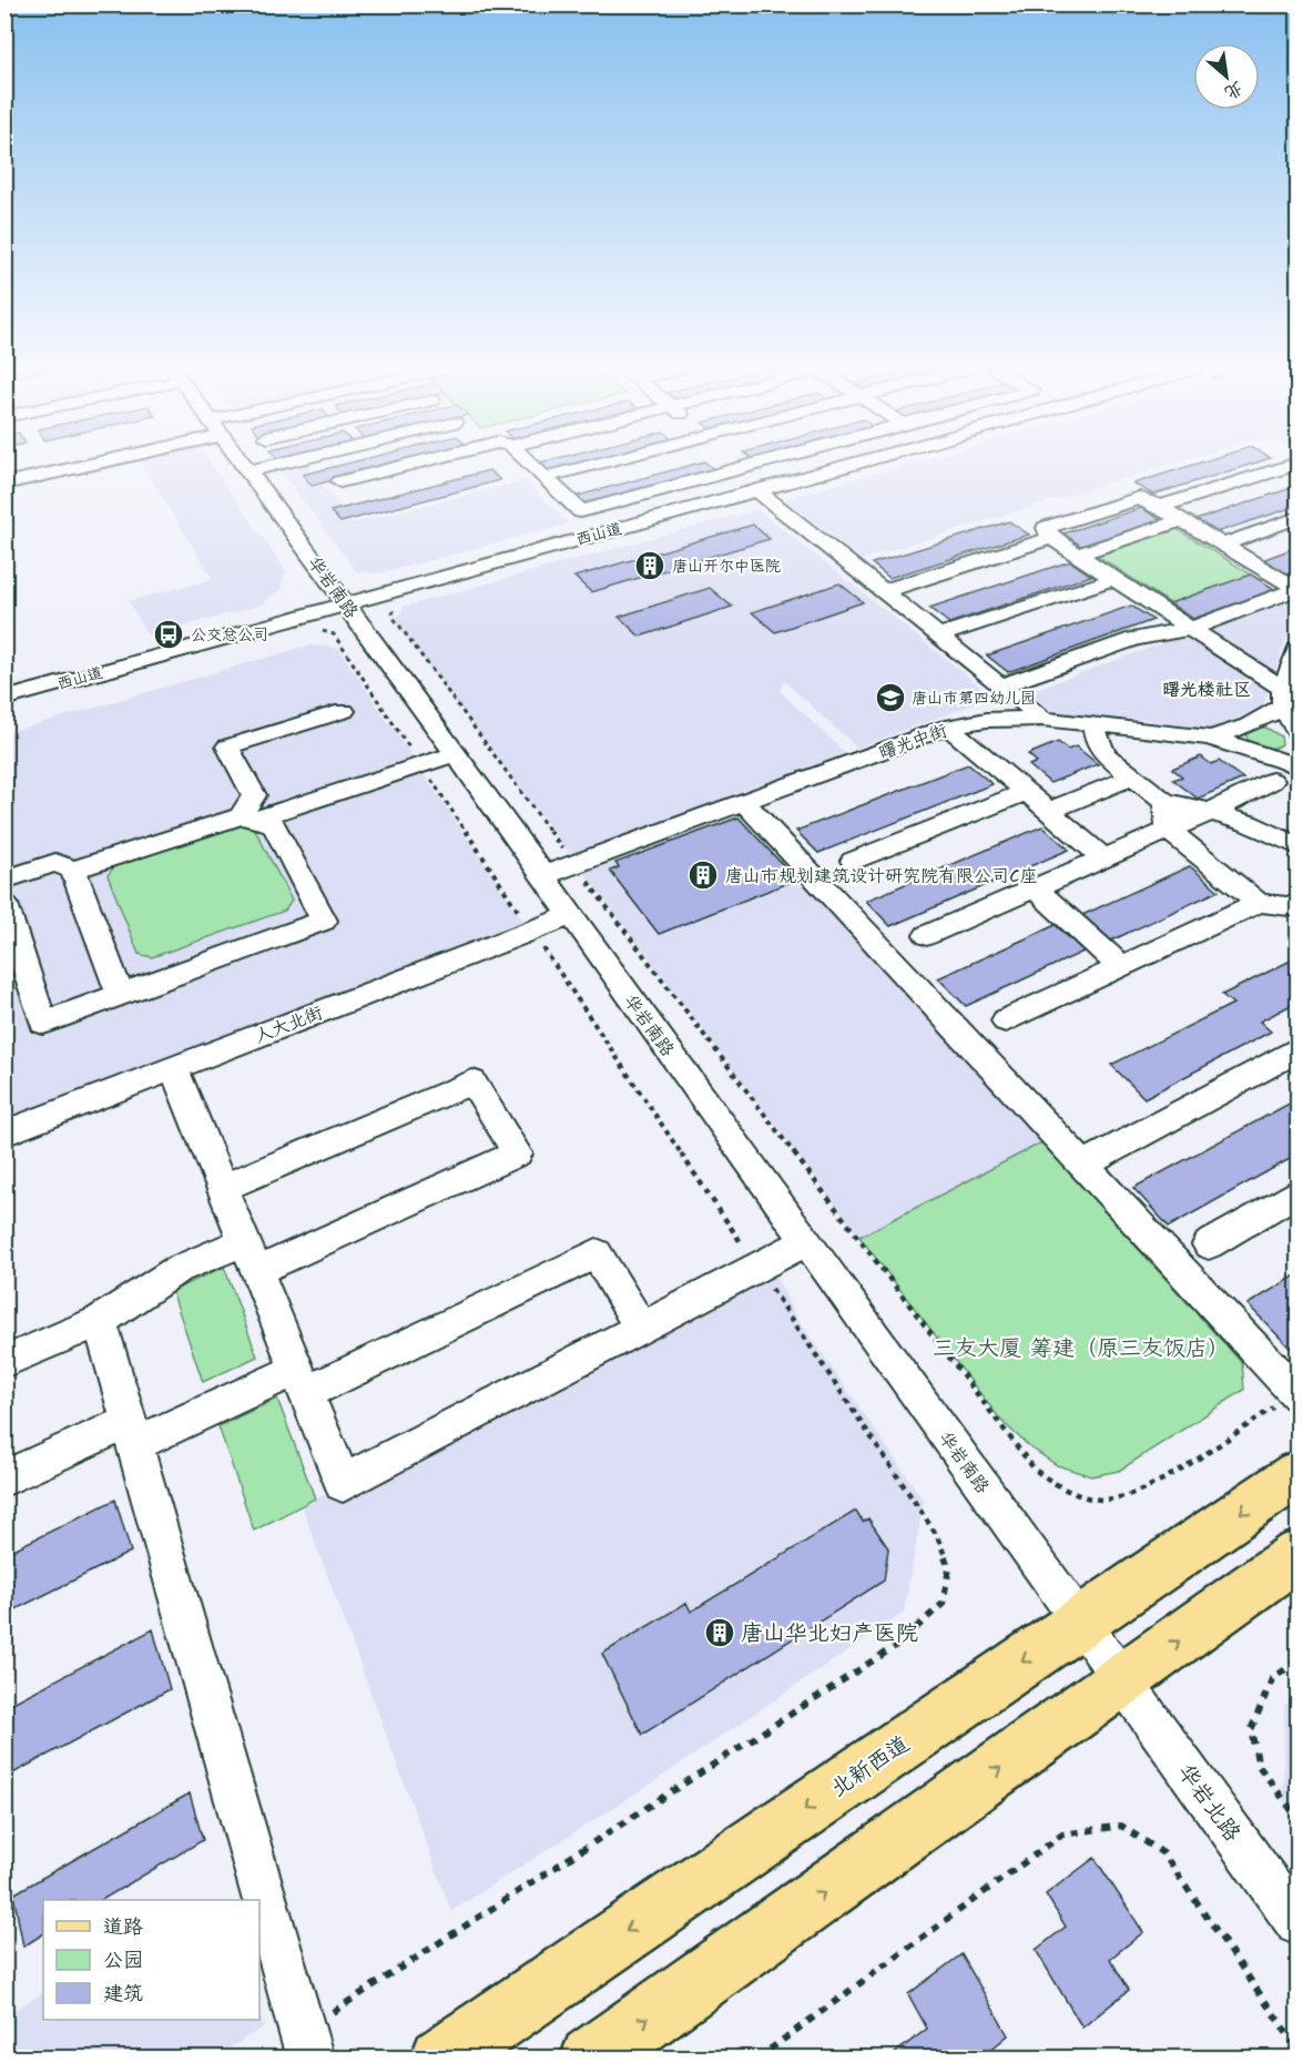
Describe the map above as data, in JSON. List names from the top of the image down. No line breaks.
{"streets":{"main road":["北新西道"],"street":["西山道","华岩南路","曙光中街","人大北街","华岩北路"]},"crossings":[["西山道","华岩南路"],["华岩南路","曙光中街"],["华岩南路","人大北街"],["华岩南路","北新西道"],["华岩南路","华岩北路"]],"districts":["曙光楼社区"],"parks":["三友大厦 筹建（原三友饭店）"],"places":{"building":["唐山开尔中医院","唐山市规划建筑设计研究院有限公司C座","唐山华北妇产医院"],"bus stop":["公交总公司"],"school or university":["唐山市第四幼儿园"]},"legend":["道路","公园","建筑"],"north":"bottom right"}
